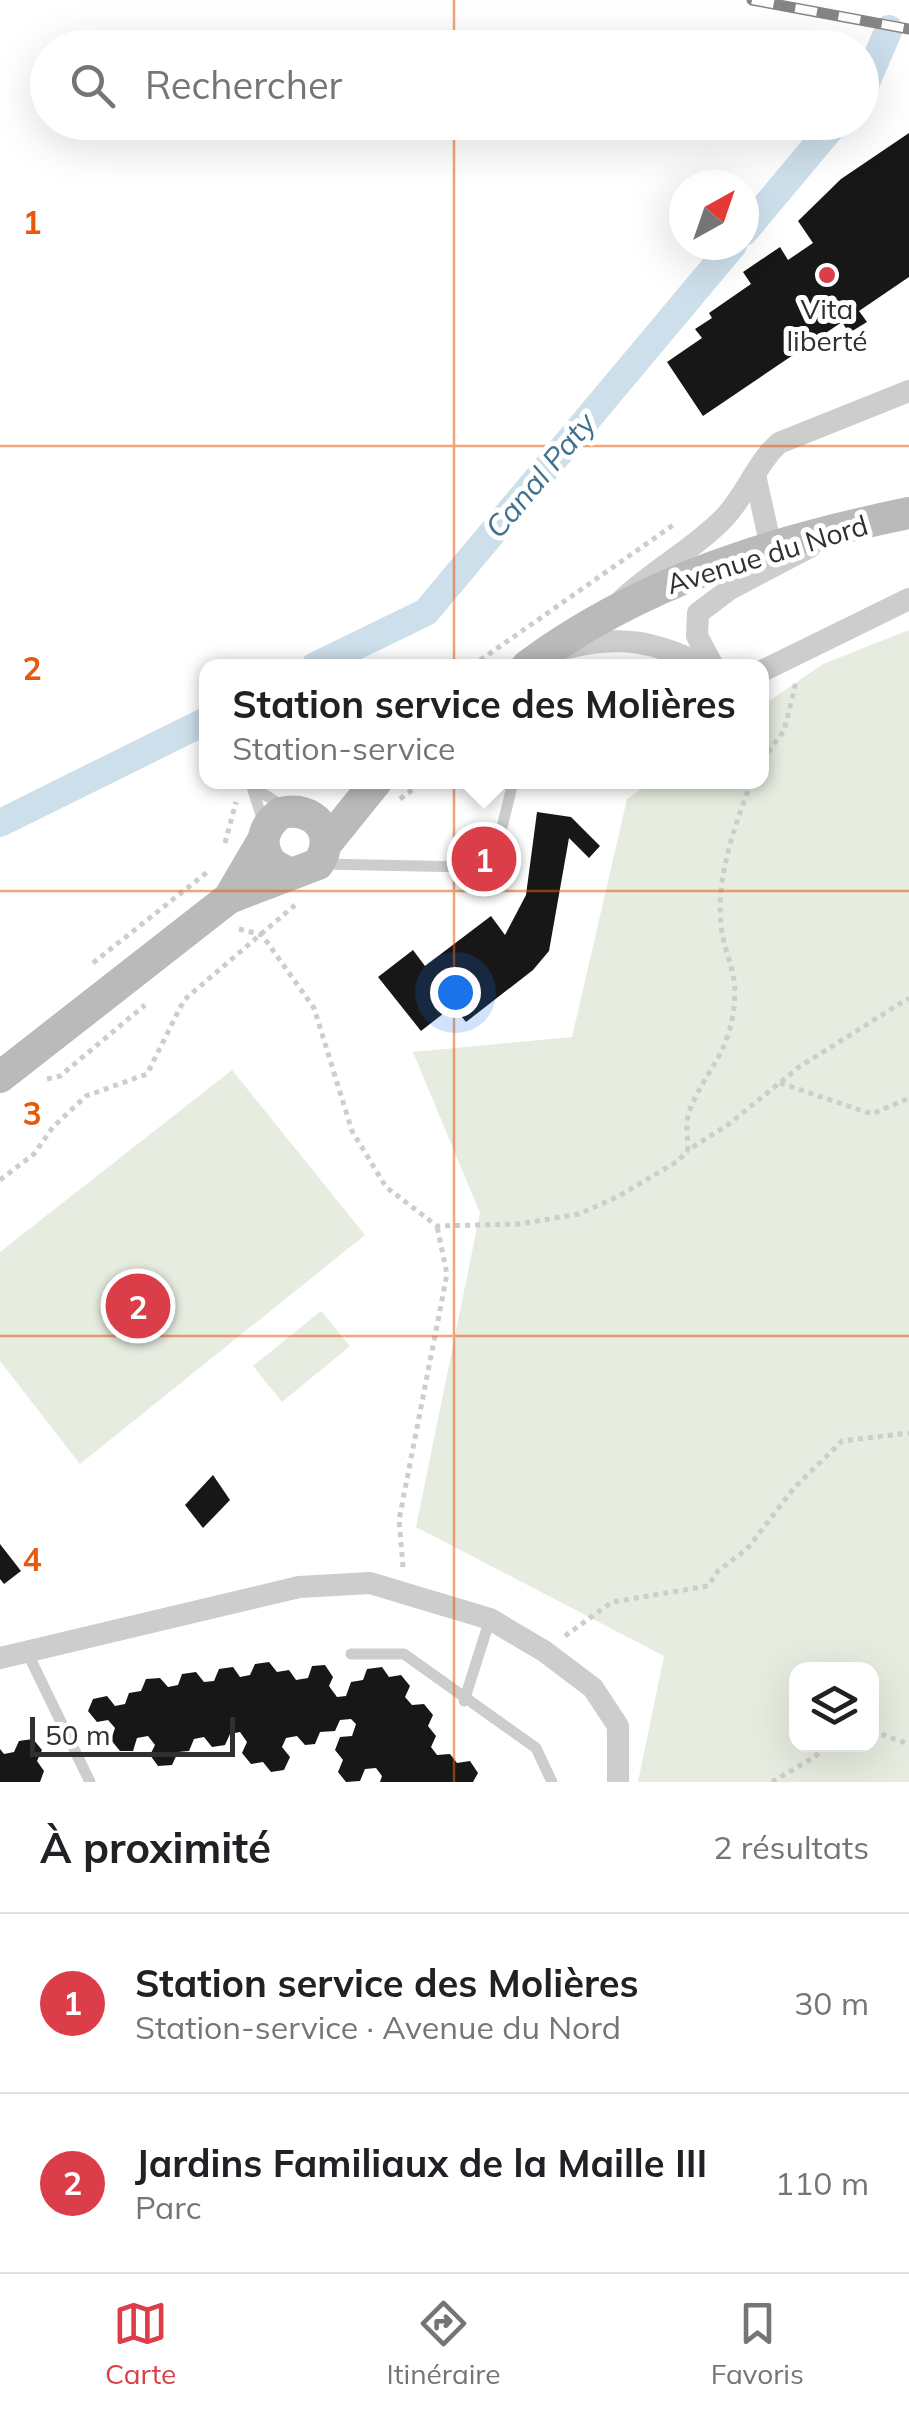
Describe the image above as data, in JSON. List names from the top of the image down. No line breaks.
{"streets":{"main road":["Avenue du Nord"]},"water":["Canal Paty"],"places":["Vita liberté"],"scale_bar":"50 m","north":"top right","page":{"search":"Rechercher","popup":["Station service des Molières","Station-service"],"pins":["1","2"],"scale":"50 m","heading":["À proximité","2 résultats"],"list":[{"mark":"1","name":"Station service des Molières","note":"Station-service · Avenue du Nord","value":"30 m"},{"mark":"2","name":"Jardins Familiaux de la Maille III","note":"Parc","value":"110 m"}],"nav":["Carte","Itinéraire","Favoris"]},"grid":{"rows":["1","2","3","4"]}}
